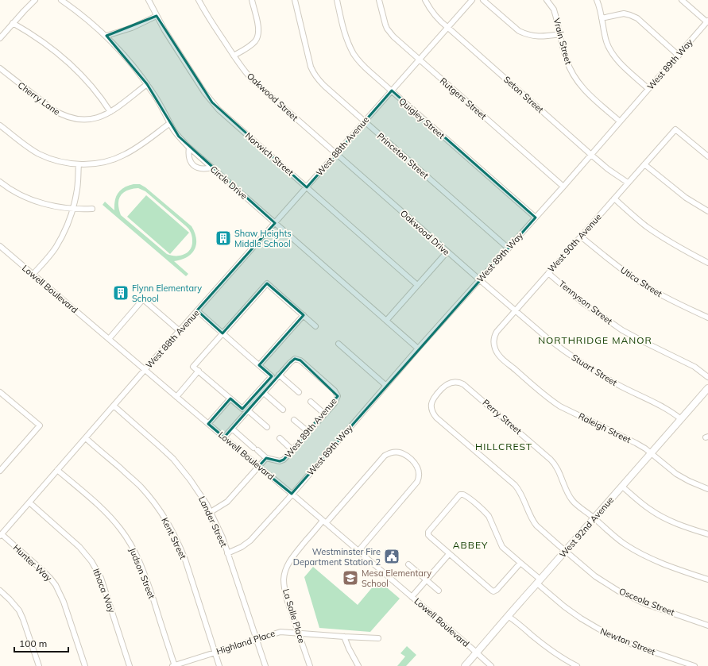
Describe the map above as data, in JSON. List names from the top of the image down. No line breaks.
{"streets":{"main road":["West 92nd Avenue"],"street":["Vrain Street","West 89th Way","Seton Street","Oakwood Street","Cherry Lane","Rutgers Street","Quigley Street","West 88th Avenue","Norwich Street","Princeton Street","Circle Drive","Oakwood Drive","West 90th Avenue","Utica Street","Lowell Boulevard","Tennyson Street","Stuart Street","Perry Street","West 89th Avenue","Raleigh Street","Lander Street","Kent Street","Hunter Way","Judson Street","Ithaca Way","Osceola Street","La Salle Place","Newton Street","Highland Place"]},"crossings":[["Vrain Street","West 89th Way"],["West 89th Way","Seton Street"],["West 89th Way","Rutgers Street"],["West 89th Way","Quigley Street"],["West 89th Way","Princeton Street"],["West 89th Way","Circle Drive"],["West 89th Way","Oakwood Drive"],["West 89th Way","Lowell Boulevard"],["West 89th Way","Lander Street"],["Seton Street","West 88th Avenue"],["Seton Street","West 90th Avenue"],["Oakwood Street","West 88th Avenue"],["Oakwood Street","Oakwood Drive"],["Cherry Lane","Circle Drive"],["Rutgers Street","West 88th Avenue"],["Quigley Street","West 88th Avenue"],["West 88th Avenue","Norwich Street"],["West 88th Avenue","Princeton Street"],["West 88th Avenue","Circle Drive"],["West 88th Avenue","Oakwood Drive"],["West 88th Avenue","Lowell Boulevard"],["West 88th Avenue","Lander Street"],["West 88th Avenue","Kent Street"],["West 88th Avenue","Hunter Way"],["West 88th Avenue","Judson Street"],["West 88th Avenue","Ithaca Way"],["Oakwood Drive","West 90th Avenue"],["Oakwood Drive","Stuart Street"],["West 90th Avenue","Utica Street"],["West 90th Avenue","Tennyson Street"],["West 90th Avenue","Stuart Street"],["West 90th Avenue","Raleigh Street"],["Lowell Boulevard","West 92nd Avenue"],["Lowell Boulevard","La Salle Place"],["Stuart Street","West 92nd Avenue"],["Perry Street","West 92nd Avenue"],["Perry Street","Osceola Street"],["Raleigh Street","West 92nd Avenue"],["Lander Street","Highland Place"],["West 92nd Avenue","Osceola Street"],["West 92nd Avenue","Newton Street"],["Kent Street","Highland Place"],["Judson Street","Highland Place"],["La Salle Place","Highland Place"]],"districts":["NORTHRIDGE MANOR","HILLCREST","ABBEY"],"places":{"building":["Shaw Heights Middle School","Flynn Elementary School"],"public building":["Westminster Fire Department Station 2"],"school or university":["Mesa Elementary School"]},"scale_bar":"100 m"}
